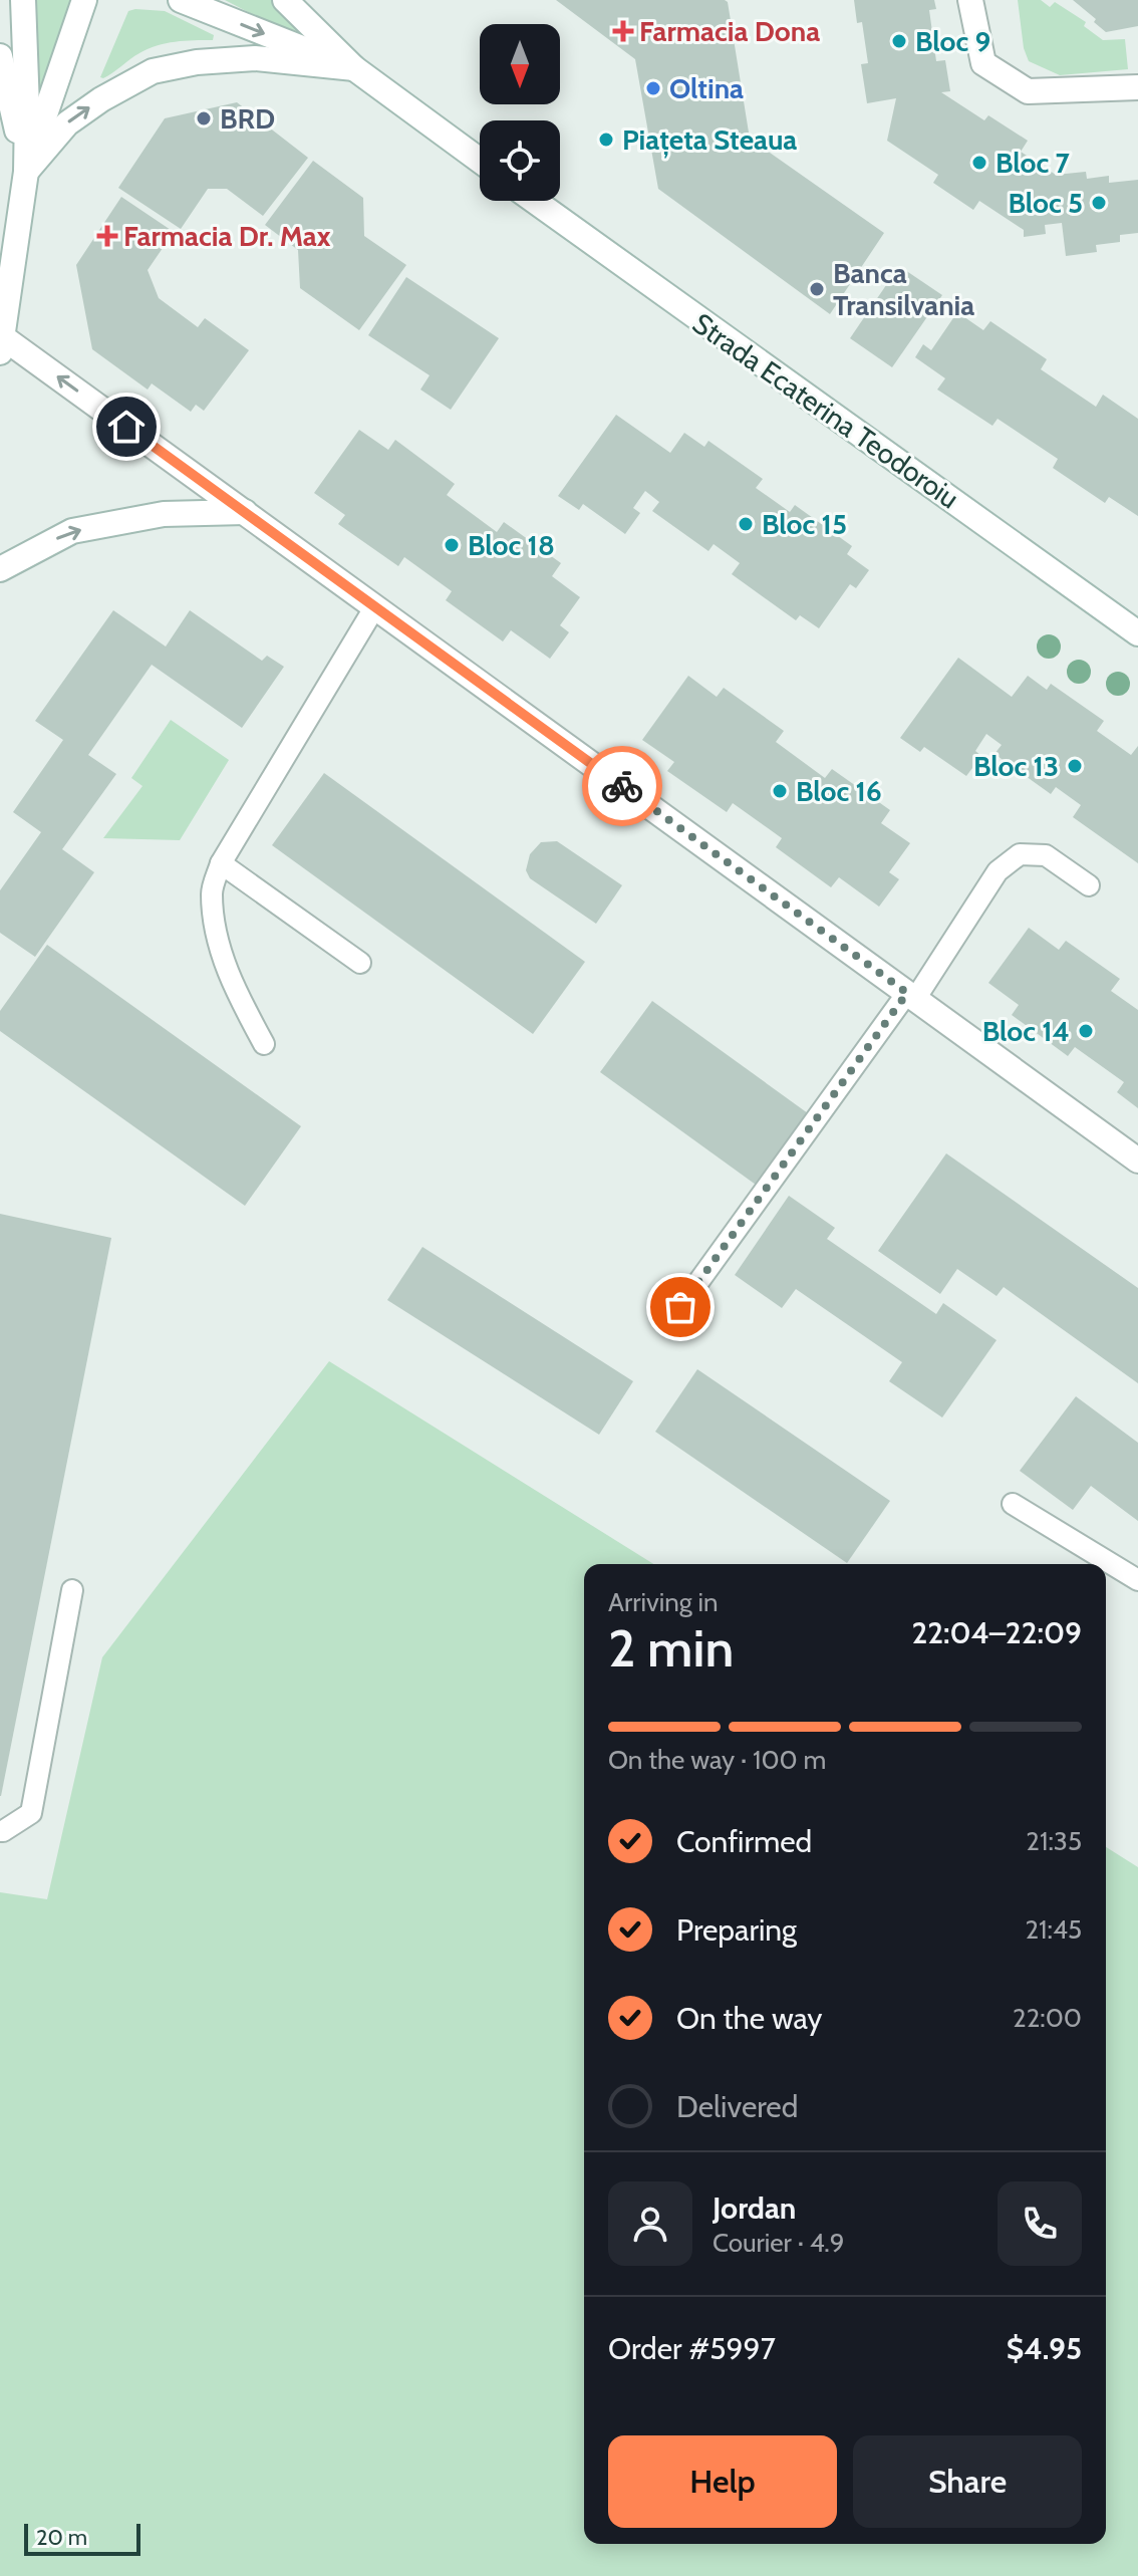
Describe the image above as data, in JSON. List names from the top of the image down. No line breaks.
{"streets":{"main road":["Strada Ecaterina Teodoroiu"]},"places":{"health":["Farmacia Dona","Farmacia Dr. Max"],"other":["Bloc 9","Oltina","BRD","Piațeta Steaua","Bloc 7","Bloc 5","Banca Transilvania","Bloc 15","Bloc 18","Bloc 13","Bloc 16","Bloc 14"]},"scale_bar":"20 m","north":"bottom","page":{"heading":["2 min","Arriving in","22:04–22:09"],"panel":["Jordan","Courier · 4.9","Order #5997","$4.95"],"bar":"On the way · 100 m","list":[["Confirmed","21:35"],["Preparing","21:45"],["On the way","22:00"],"Delivered"],"buttons":["Help","Share"],"scale":"20 m"}}
